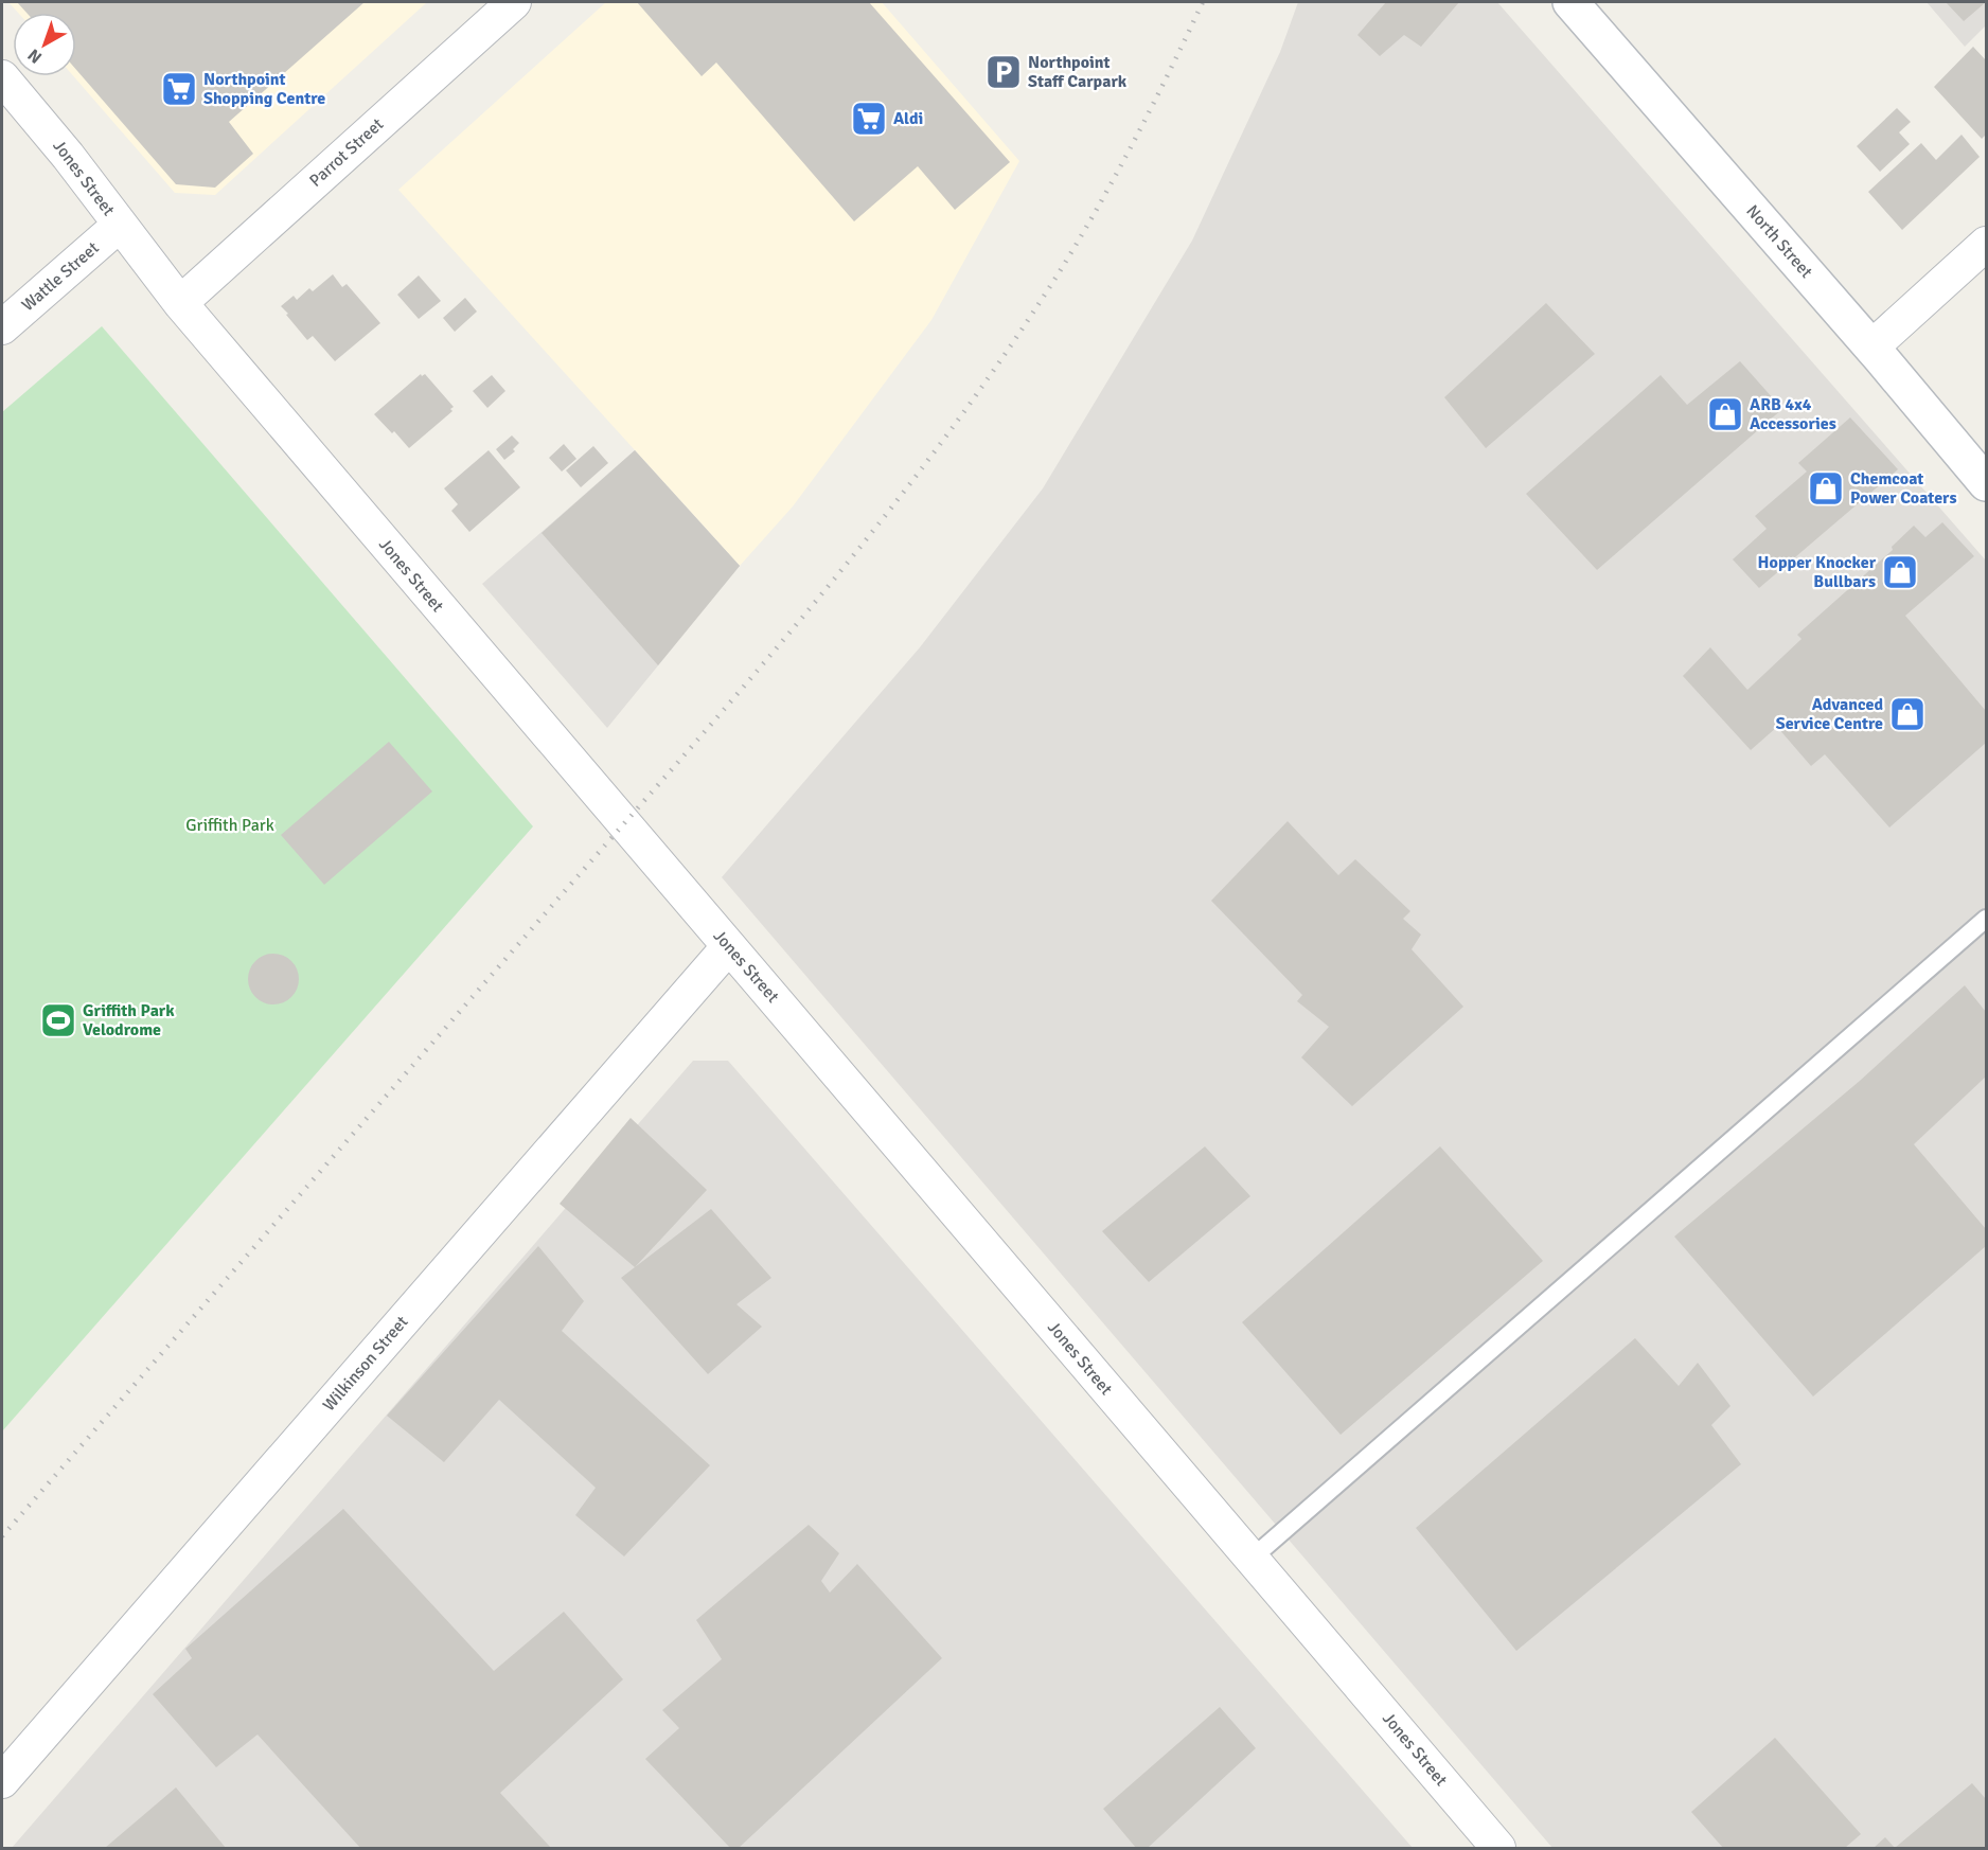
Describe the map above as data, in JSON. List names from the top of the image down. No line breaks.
{"streets":{"street":["Parrot Street","Jones Street","North Street","Wattle Street","Wilkinson Street"]},"crossings":[["Parrot Street","Jones Street"],["Jones Street","Wattle Street"],["Jones Street","Wilkinson Street"]],"parks":["Griffith Park"],"places":{"parking":["Northpoint Staff Carpark"],"supermarket":["Northpoint Shopping Centre","Aldi"],"shop":["ARB 4x4 Accessories","Chemcoat Power Coaters","Hopper Knocker Bullbars","Advanced Service Centre"],"sports":["Griffith Park Velodrome"]},"north":"bottom left"}
